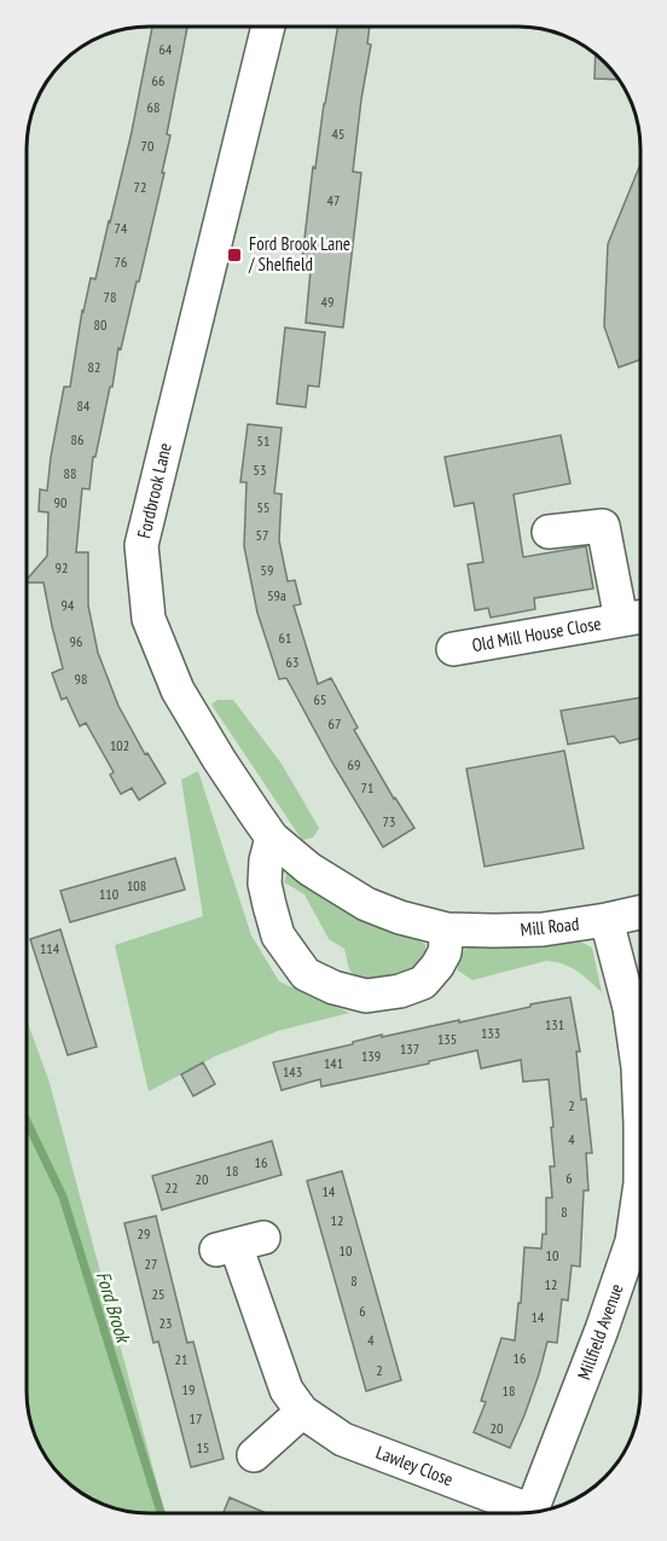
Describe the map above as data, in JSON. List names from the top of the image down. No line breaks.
{"streets":{"street":["Fordbrook Lane","Old Mill House Close","Mill Road","Millfield Avenue","Lawley Close"]},"crossings":[["Fordbrook Lane","Mill Road"],["Mill Road","Millfield Avenue"]],"water":["Ford Brook"],"places":{"transit":["Ford Brook Lane / Shelfield"]},"house_numbers":["64","66","68","45","70","72","47","74","76","78","49","80","82","84","86","51","53","88","90","55","57","92","59","59a","94","61","96","63","98","65","67","102","69","71","73","108","110","114","131","133","135","137","139","141","143","2","4","16","18","6","20","22","14","8","12","29","10","10","27","8","12","25","6","14","23","4","16","21","2","19","18","17","20","15"]}
